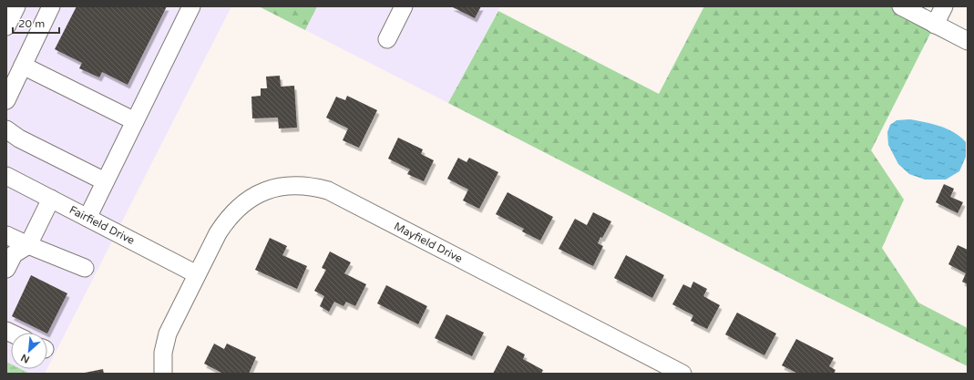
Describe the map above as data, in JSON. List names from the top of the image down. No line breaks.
{"streets":{"street":["Fairfield Drive","Mayfield Drive"]},"crossings":[["Fairfield Drive","Mayfield Drive"]],"scale_bar":"20 m","north":"bottom left"}
